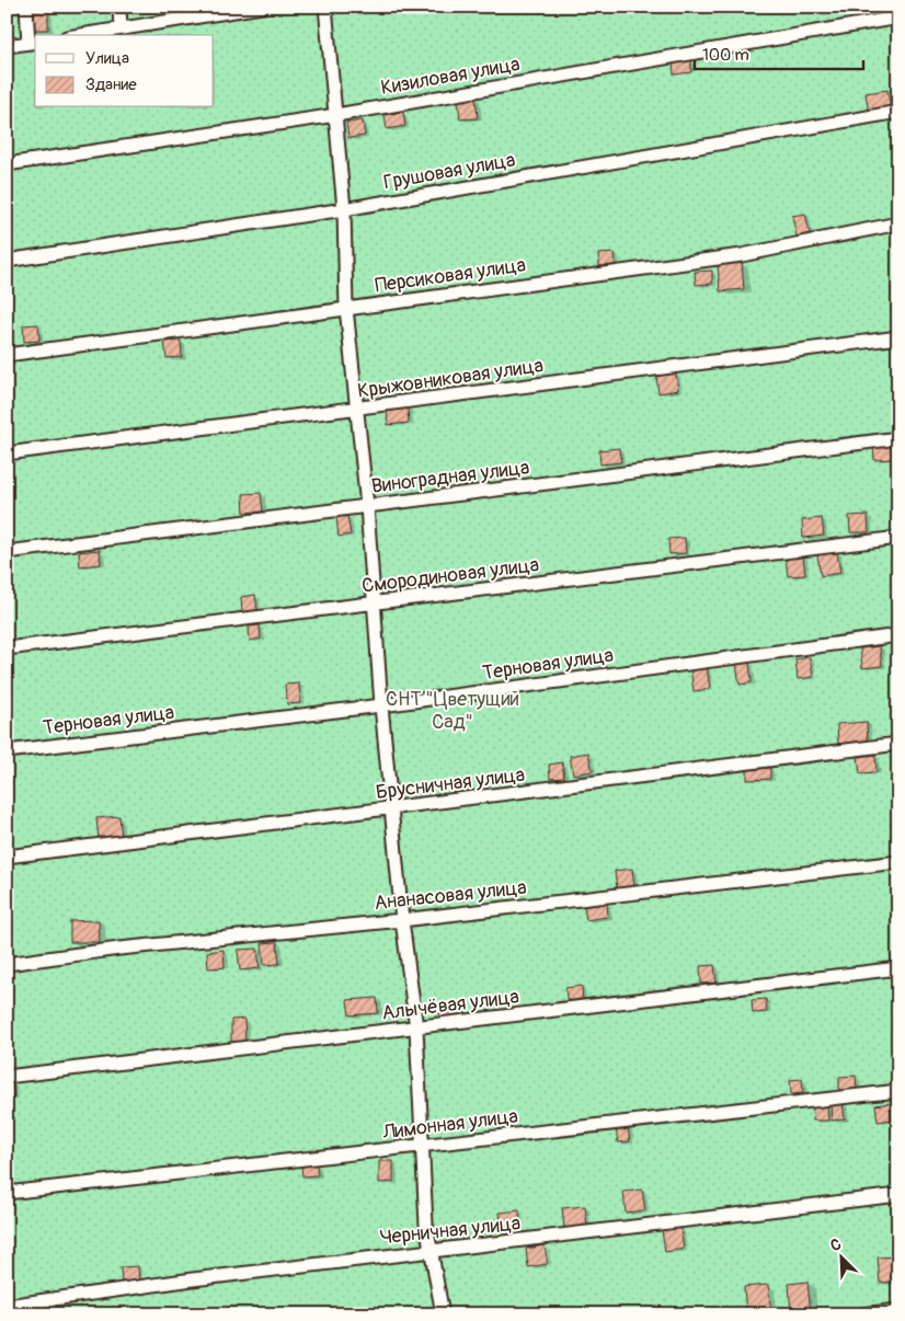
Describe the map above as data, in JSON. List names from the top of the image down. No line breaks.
{"streets":{"street":["Кизиловая улица","Грушовая улица","Персиковая улица","Крыжовниковая улица","Виноградная улица","Смородиновая улица","Терновая улица","Брусничная улица","Ананасовая улица","Алычёвая улица","Лимонная улица","Черничная улица"]},"parks":["СНТ \"Цветущий Сад\""],"legend":["Улица","Здание"],"scale_bar":"100 m","north":"top left"}
